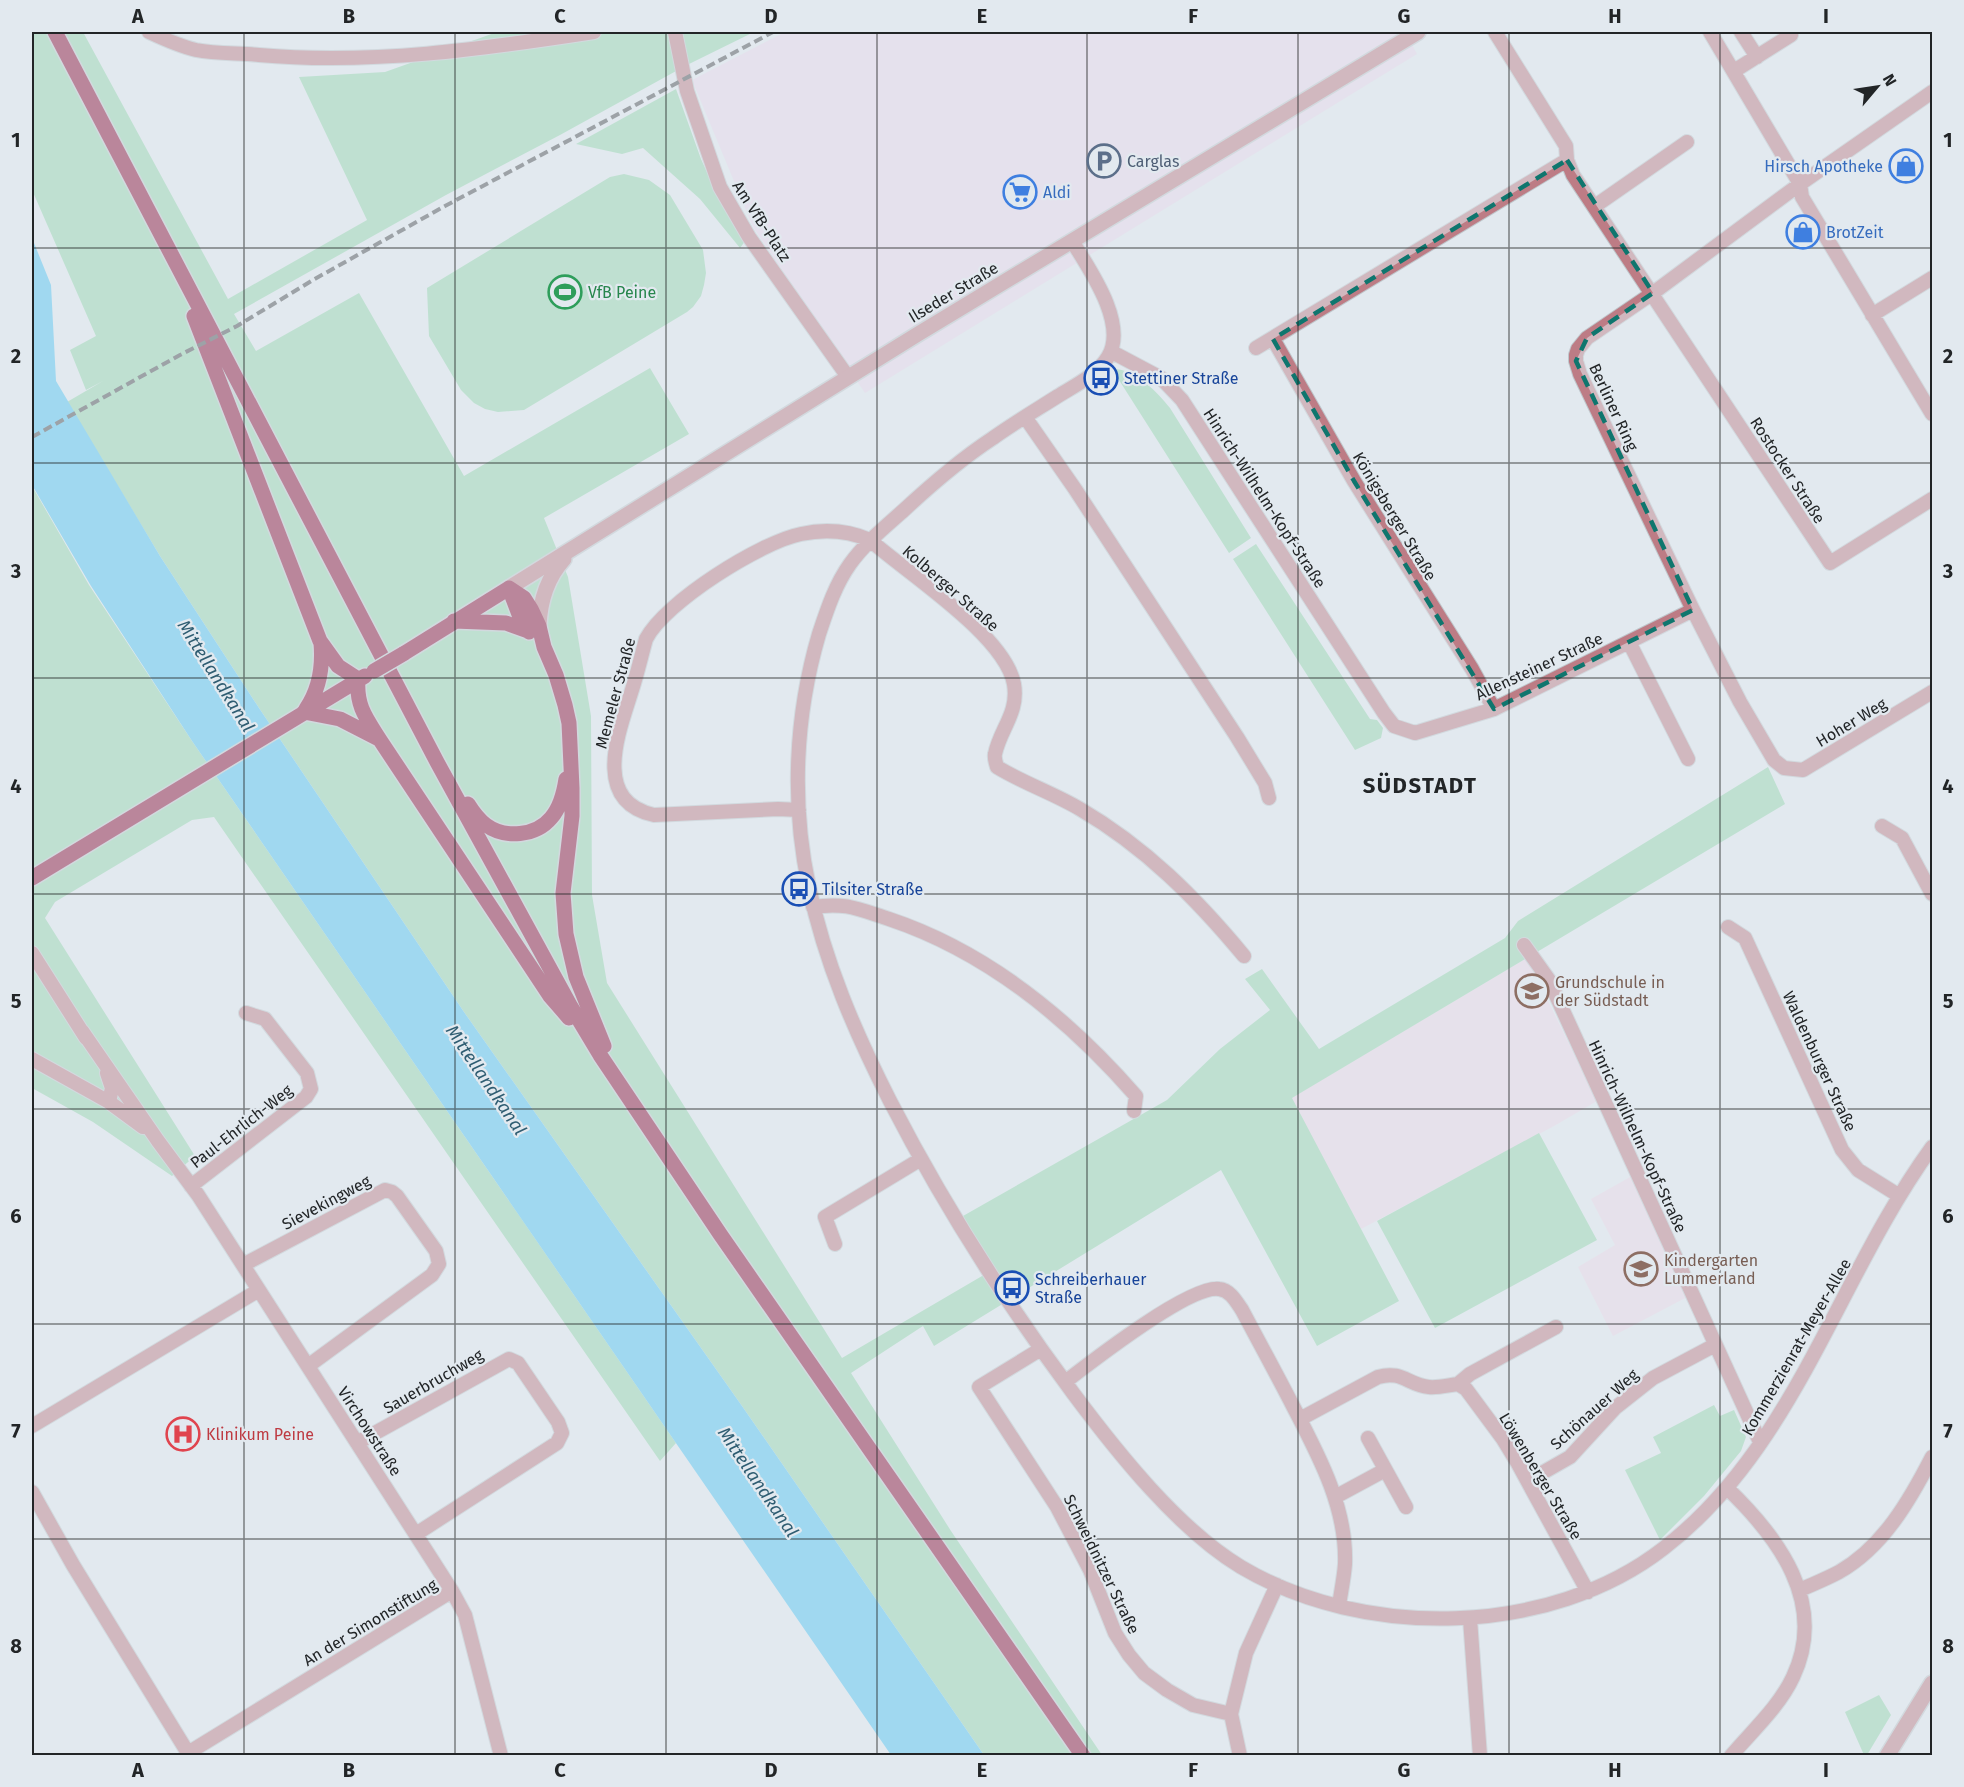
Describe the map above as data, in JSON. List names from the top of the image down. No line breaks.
{"streets":{"street":["Am VfB-Platz","Ilseder Straße","Berliner Ring","Rostocker Straße","Hinrich-Wilhelm-Kopf-Straße","Königsberger Straße","Kolberger Straße","Allensteiner Straße","Memeler Straße","Hoher Weg","Waldenburger Straße","Paul-Ehrlich-Weg","Sievekingweg","Kommerzienrat-Meyer-Allee","Sauerbruchweg","Schönauer Weg","Virchowstraße","Löwenberger Straße","Schweidnitzer Straße","An der Simonstiftung"]},"crossings":[["Am VfB-Platz","Ilseder Straße"],["Berliner Ring","Rostocker Straße"],["Berliner Ring","Allensteiner Straße"],["Berliner Ring","Hoher Weg"],["Hinrich-Wilhelm-Kopf-Straße","Allensteiner Straße"],["Hinrich-Wilhelm-Kopf-Straße","Kommerzienrat-Meyer-Allee"],["Hinrich-Wilhelm-Kopf-Straße","Schönauer Weg"],["Königsberger Straße","Allensteiner Straße"],["Kolberger Straße","Memeler Straße"],["Kolberger Straße","Kommerzienrat-Meyer-Allee"],["Memeler Straße","Kommerzienrat-Meyer-Allee"],["Waldenburger Straße","Kommerzienrat-Meyer-Allee"],["Paul-Ehrlich-Weg","Virchowstraße"],["Sievekingweg","Virchowstraße"],["Kommerzienrat-Meyer-Allee","Löwenberger Straße"],["Kommerzienrat-Meyer-Allee","Schweidnitzer Straße"],["Sauerbruchweg","Virchowstraße"],["Schönauer Weg","Löwenberger Straße"],["Virchowstraße","An der Simonstiftung"]],"districts":["SÜDSTADT"],"water":["Mittellandkanal"],"places":{"parking":["Carglas"],"shop":["Hirsch Apotheke","BrotZeit"],"supermarket":["Aldi"],"sports":["VfB Peine"],"bus stop":["Stettiner Straße","Tilsiter Straße","Schreiberhauer Straße"],"school or university":["Grundschule in der Südstadt","Kindergarten Lummerland"],"hospital":["Klinikum Peine"]},"north":"top right","grid":{"columns":["A","B","C","D","E","F","G","H","I"],"rows":["1","2","3","4","5","6","7","8"]}}
